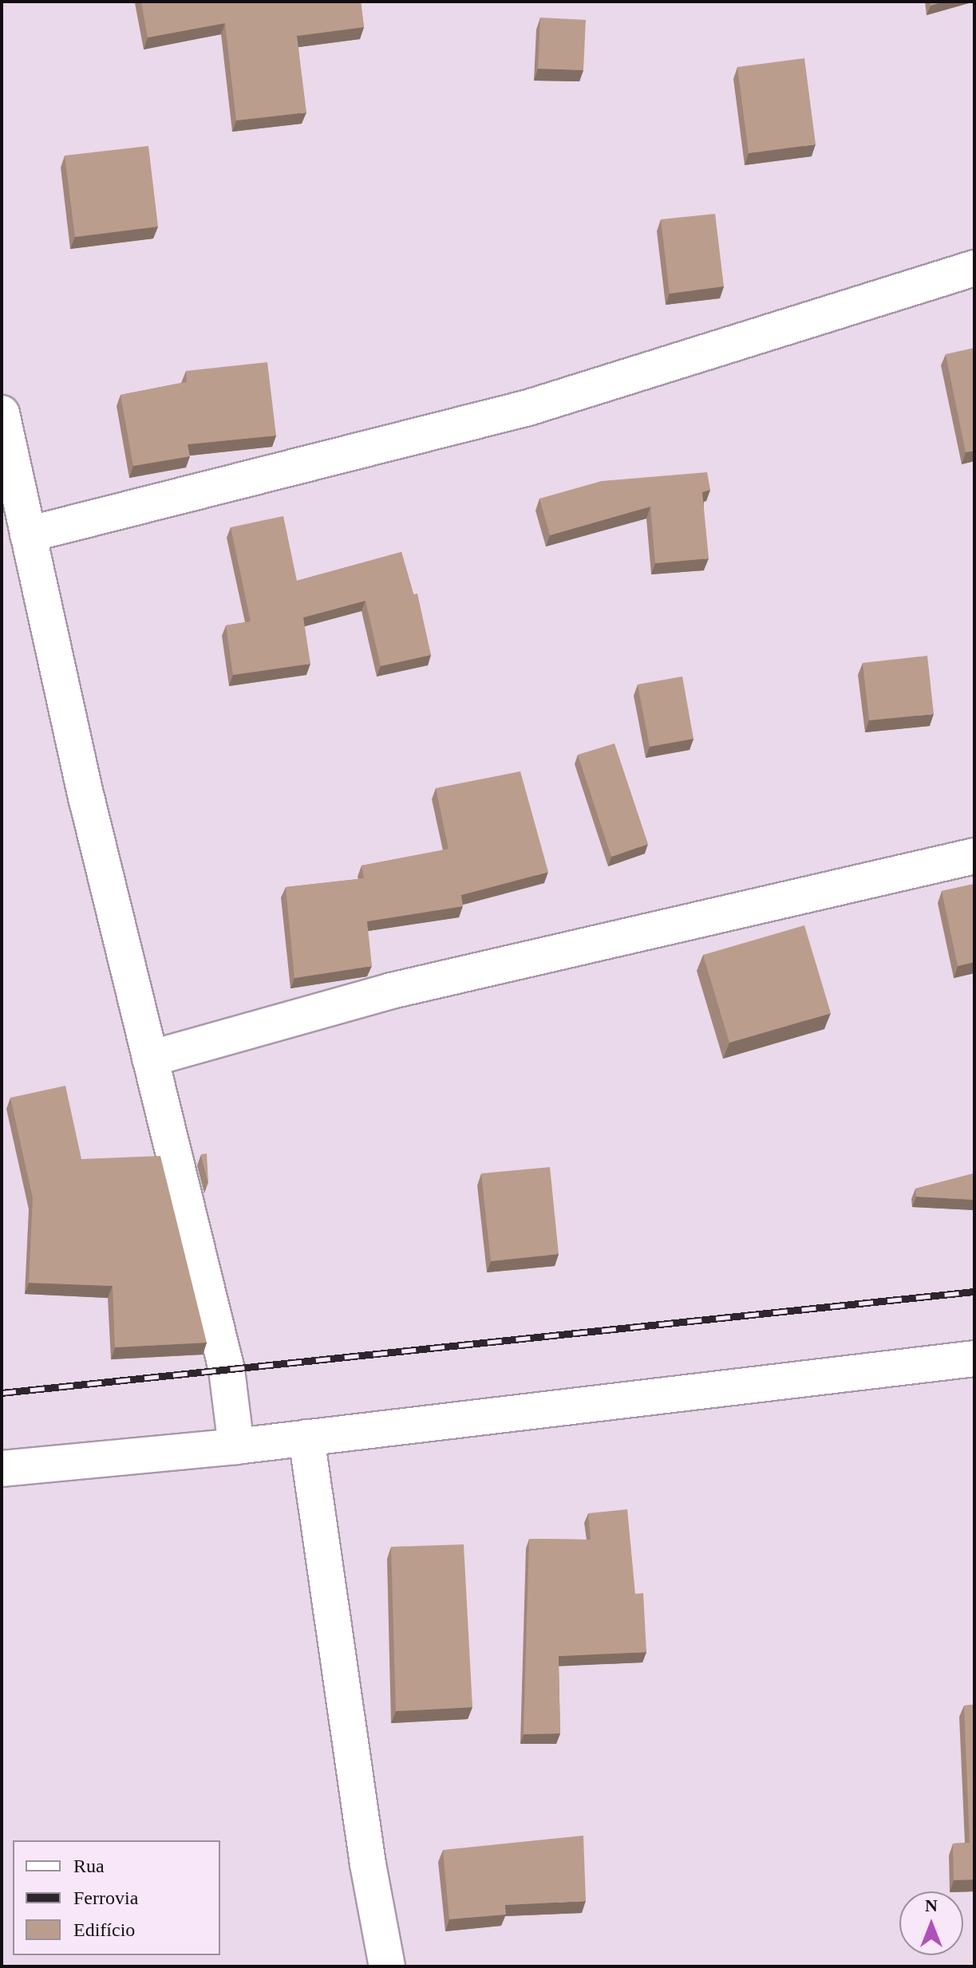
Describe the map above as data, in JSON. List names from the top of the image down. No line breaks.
{"legend":["Rua","Ferrovia","Edifício"],"north":"top"}
